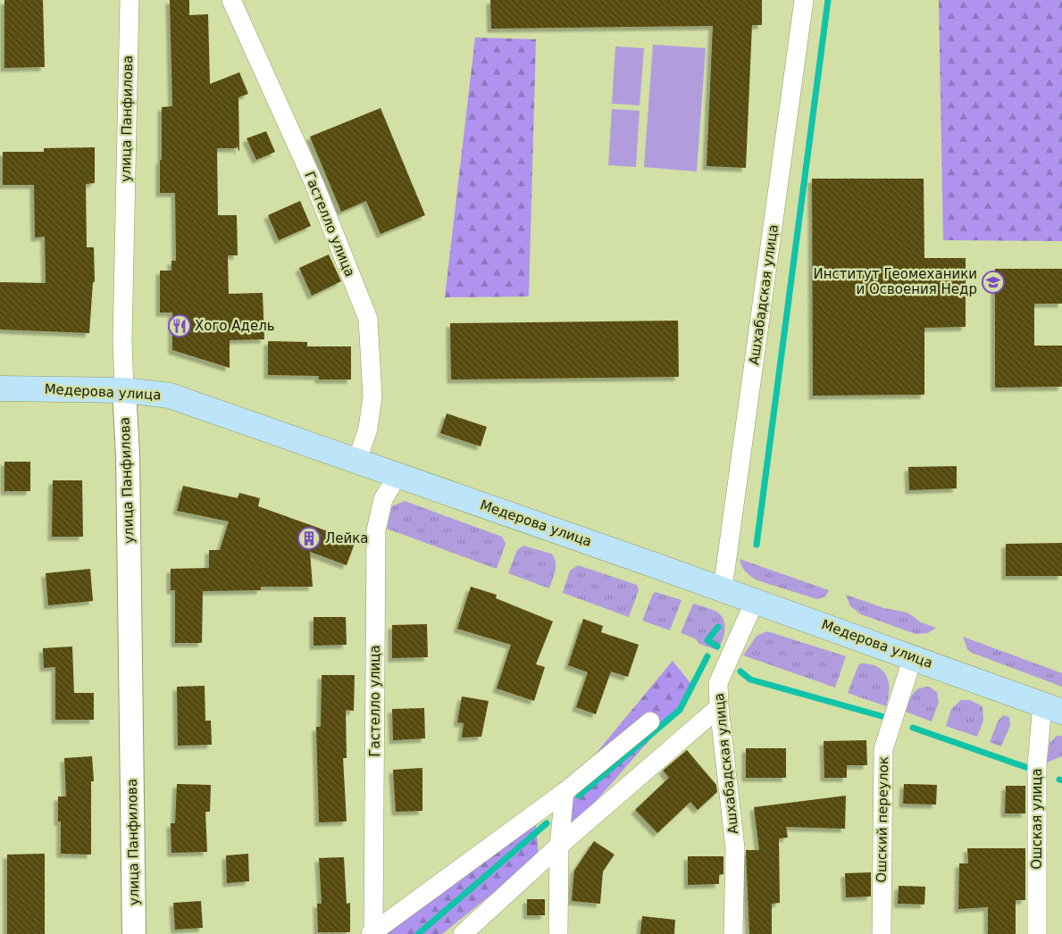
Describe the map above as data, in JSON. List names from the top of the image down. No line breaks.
{"streets":{"main road":["Медерова улица"],"street":["улица Панфилова","Гастелло улица","Ашхабадская улица","Ошская улица","Ошский переулок"]},"crossings":[["улица Панфилова","Медерова улица"],["Гастелло улица","Медерова улица"],["Ашхабадская улица","Медерова улица"],["Медерова улица","Ошская улица"],["Медерова улица","Ошский переулок"]],"places":{"school or university":["Институт Геомеханики и Освоения Недр"],"restaurant":["Хого Адель"],"building":["Лейка"]}}
